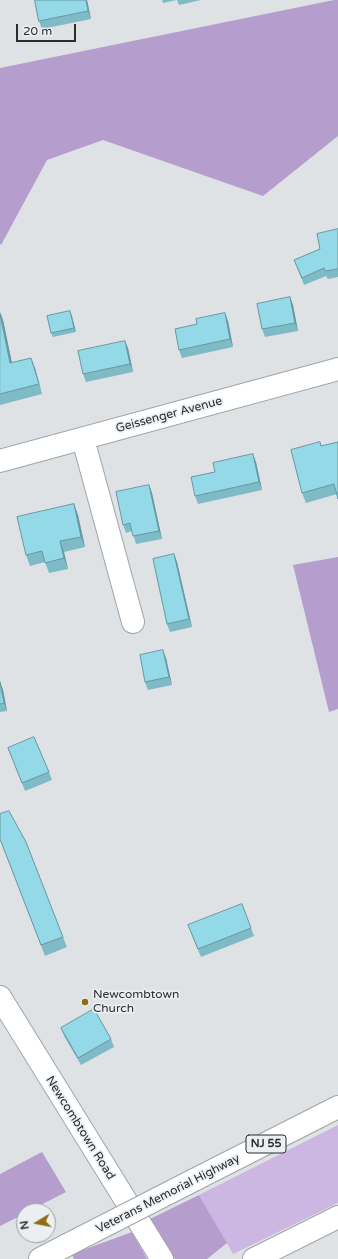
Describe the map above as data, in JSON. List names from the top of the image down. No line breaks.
{"streets":{"main road":["Geissenger Avenue","Newcombtown Road","NJ 55","Veterans Memorial Highway"]},"places":["Newcombtown Church"],"scale_bar":"20 m","north":"left"}
